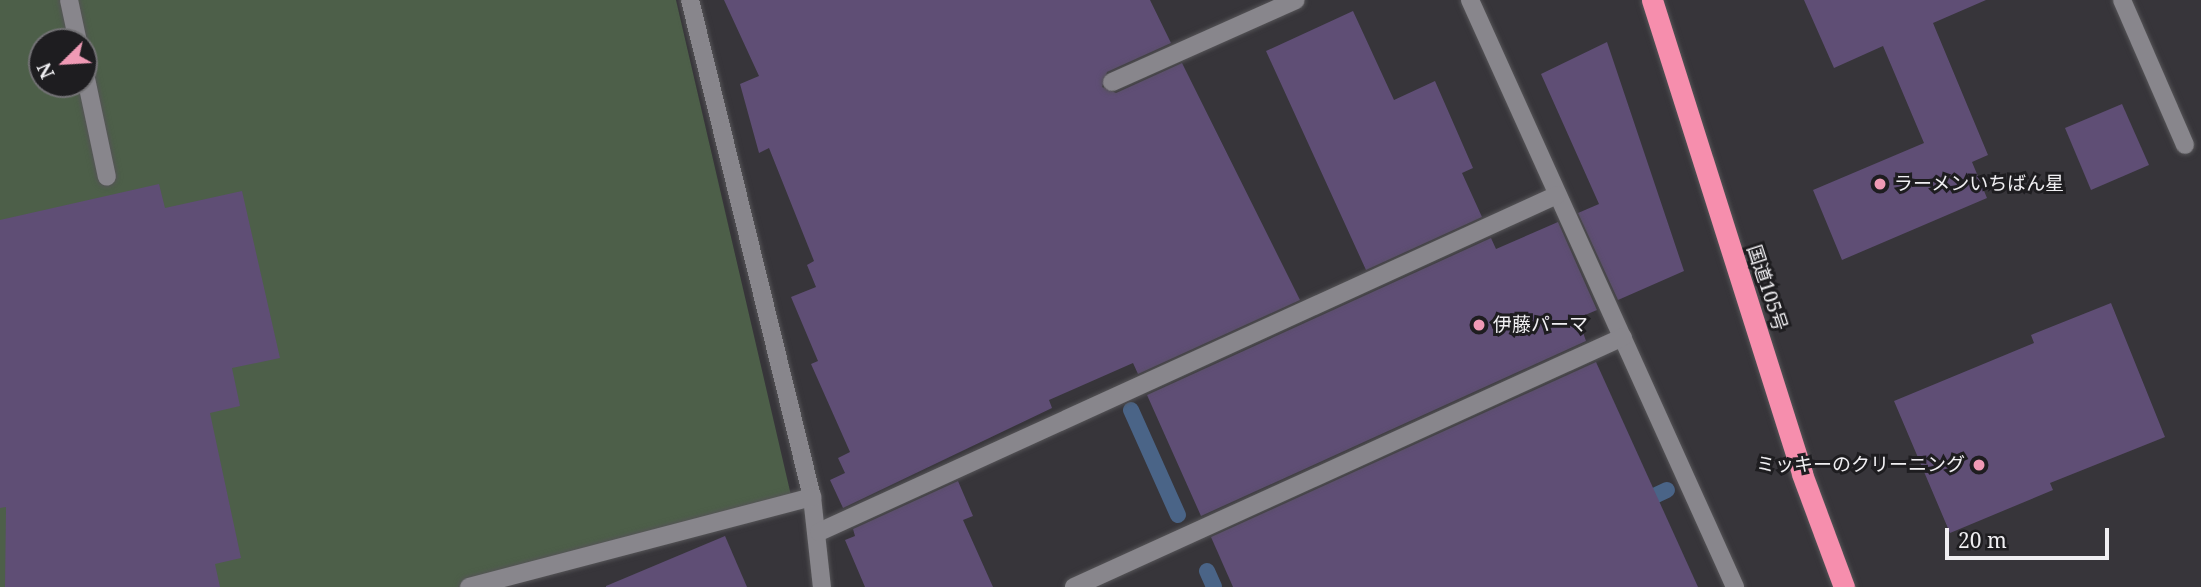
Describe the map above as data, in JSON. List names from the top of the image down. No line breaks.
{"streets":{"highway":["国道105号"]},"places":["ラーメンいちばん星","伊藤パーマ","ミッキーのクリーニング"],"scale_bar":"20 m","north":"bottom left"}
